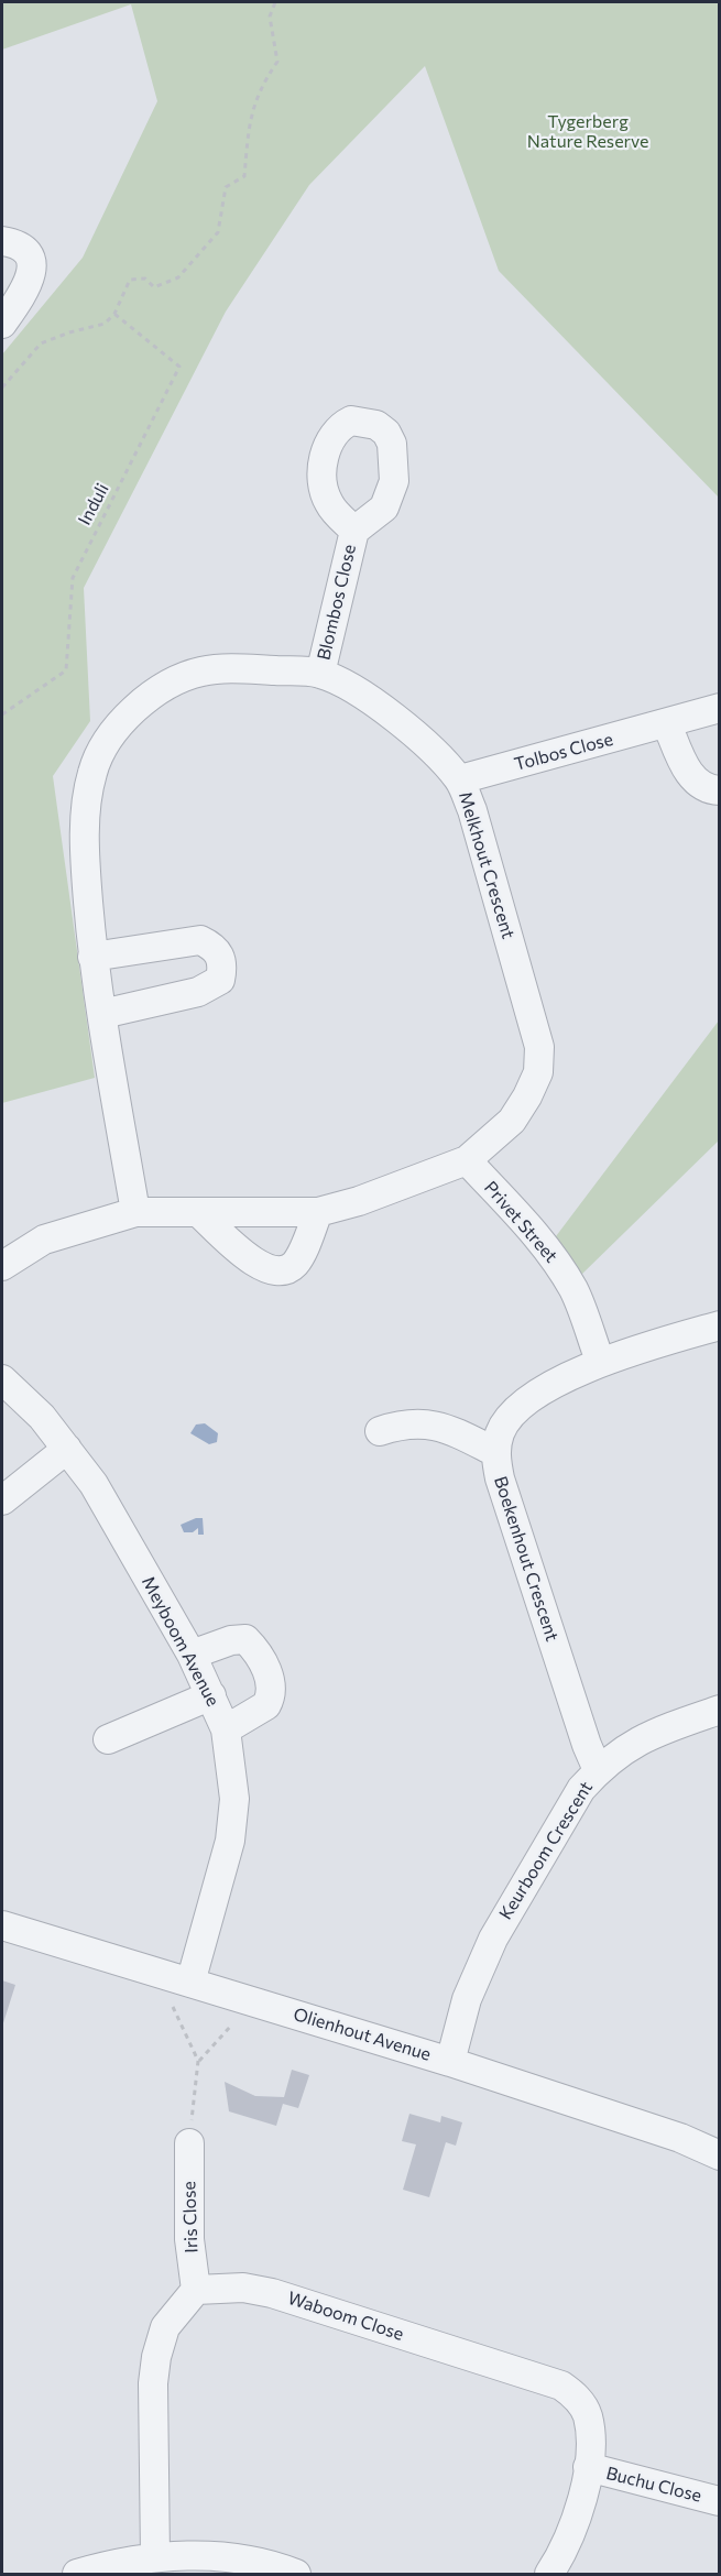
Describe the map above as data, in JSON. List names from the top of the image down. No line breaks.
{"streets":{"street":["Blombos Close","Tolbos Close","Melkhout Crescent","Privet Street","Boekenhout Crescent","Meyboom Avenue","Keurboom Crescent","Olienhout Avenue","Iris Close","Waboom Close","Buchu Close"],"path":["Induli"]},"crossings":[["Blombos Close","Melkhout Crescent"],["Tolbos Close","Melkhout Crescent"],["Melkhout Crescent","Privet Street"],["Privet Street","Boekenhout Crescent"],["Boekenhout Crescent","Keurboom Crescent"],["Meyboom Avenue","Olienhout Avenue"],["Keurboom Crescent","Olienhout Avenue"],["Iris Close","Waboom Close"],["Waboom Close","Buchu Close"]],"parks":["Tygerberg Nature Reserve"]}
